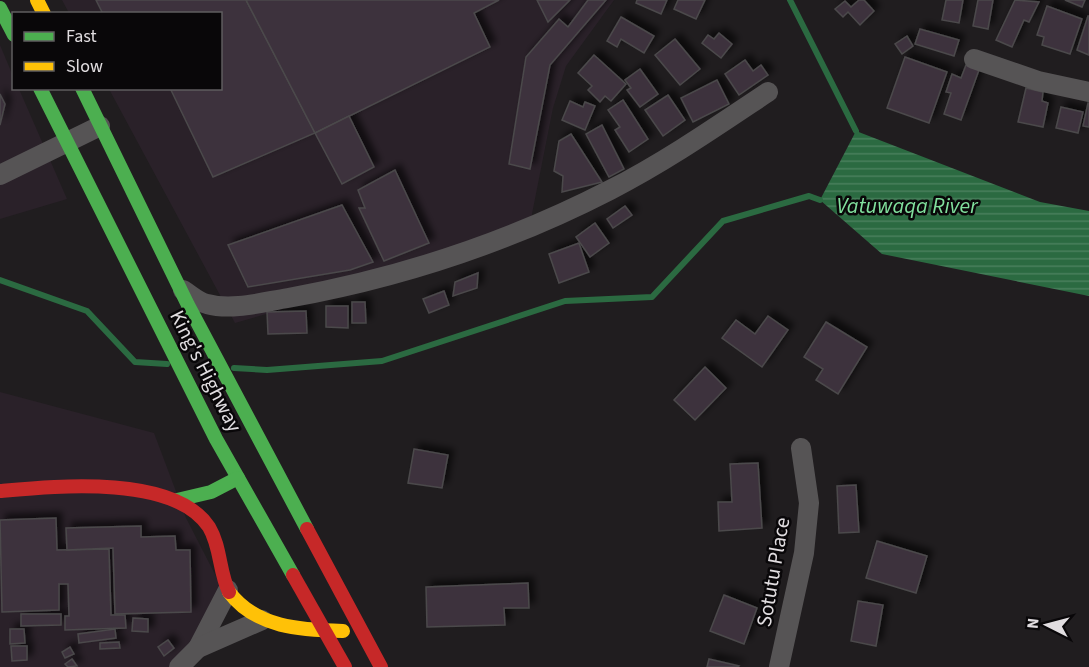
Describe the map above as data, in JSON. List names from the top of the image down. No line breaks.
{"streets":{"main road":["King's Highway"],"street":["Sotutu Place"]},"water":["Vatuwaqa River"],"legend":["Fast","Slow"],"north":"left"}
